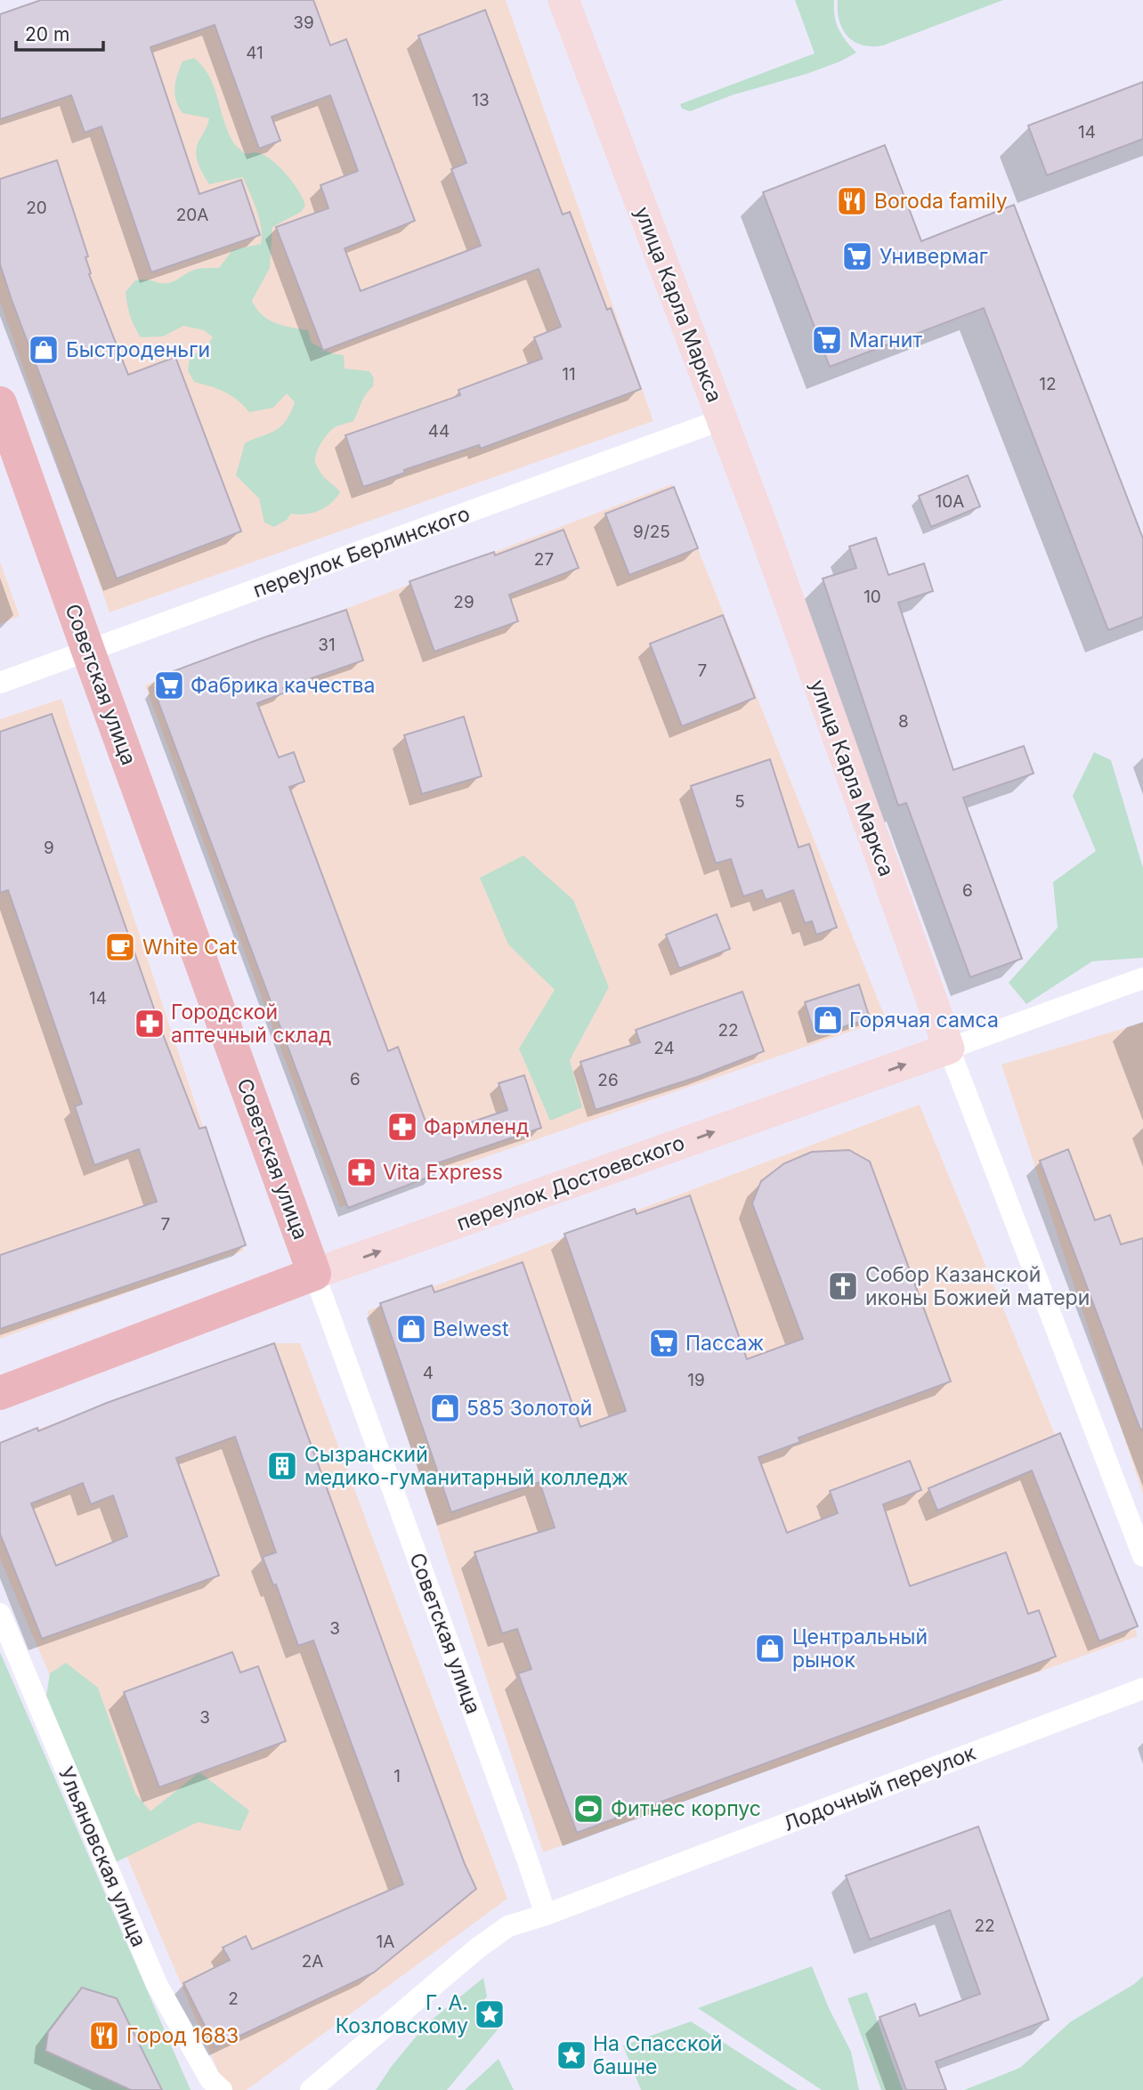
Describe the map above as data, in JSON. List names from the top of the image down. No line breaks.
{"streets":{"main road":["Советская улица","переулок Достоевского"],"street":["улица Карла Маркса","переулок Берлинского","Лодочный переулок","Ульяновская улица"]},"crossings":[["улица Карла Маркса","переулок Берлинского"],["улица Карла Маркса","переулок Достоевского"],["переулок Берлинского","Советская улица"],["Советская улица","переулок Достоевского"],["Советская улица","Лодочный переулок"]],"one_way":["переулок Достоевского"],"places":{"restaurant":["Boroda family","Город 1683"],"supermarket":["Универмаг","Магнит","Фабрика качества","Пассаж"],"shop":["Быстроденьги","Горячая самса","Belwest","585 Золотой","Центральный рынок"],"cafe":["White Cat"],"pharmacy":["Городской аптечный склад","Фармленд","Vita Express"],"church":["Собор Казанской иконы Божией матери"],"building":["Сызранский медико-гуманитарный колледж"],"sports":["Фитнес корпус"],"place":["Г. А. Козловскому","На Спасской башне"]},"house_numbers":["39","41","13","14","20","20А","11","12","44","10А","9/25","27","10","29","31","7","8","5","9","6","14","22","24","6","26","7","4","19","3","3","1","22","1А","2А","2"],"scale_bar":"20 m"}
